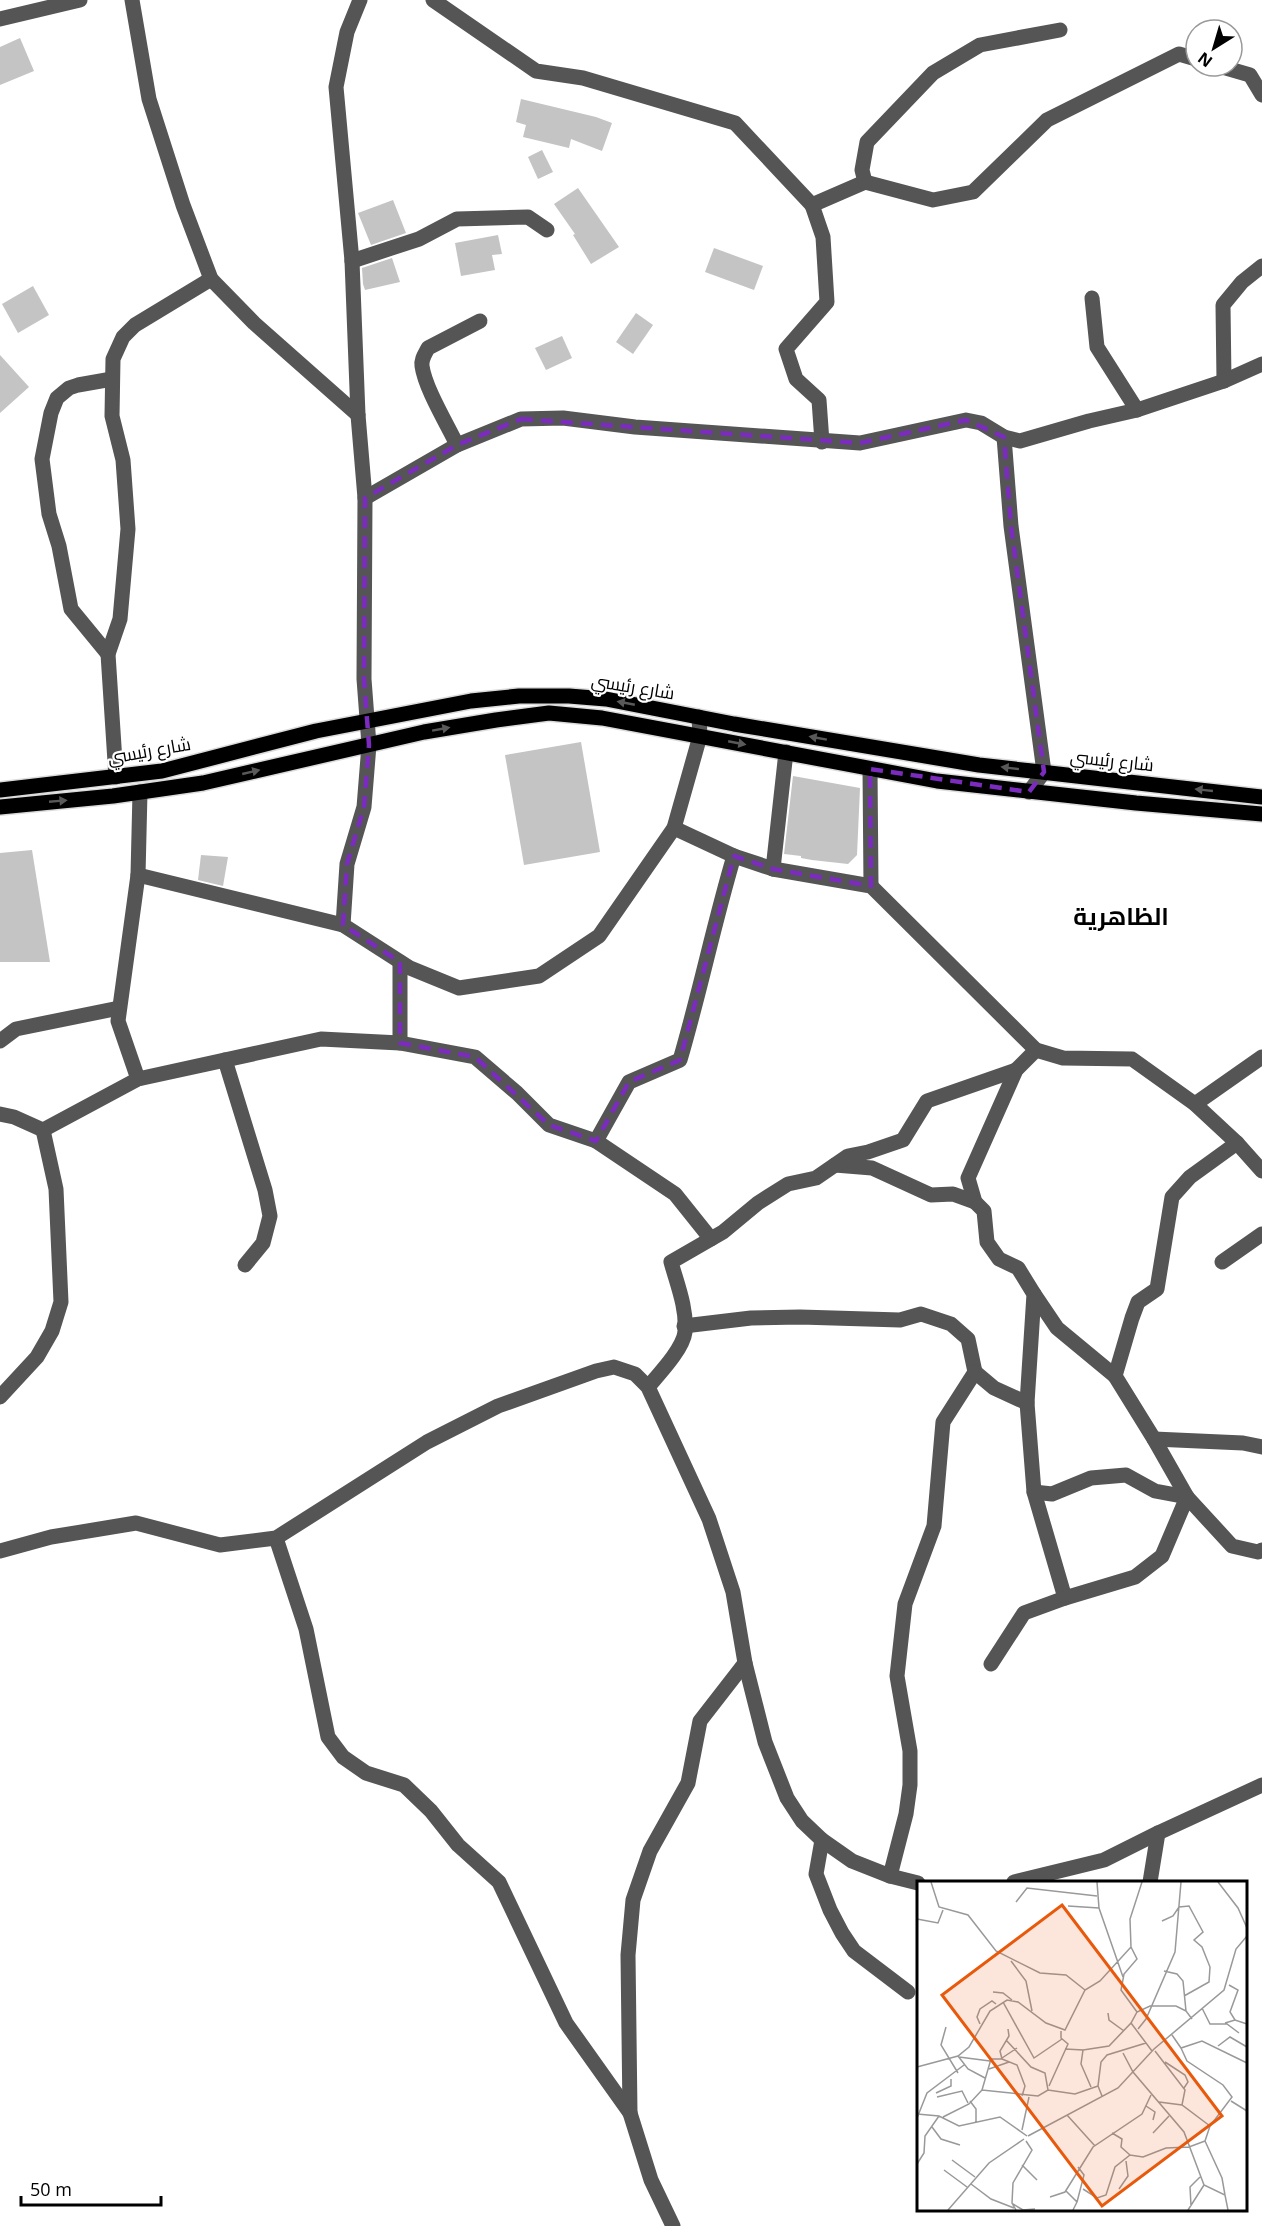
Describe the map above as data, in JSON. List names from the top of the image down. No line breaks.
{"streets":{"main road":["شارع رئيسي"]},"districts":["الظاهرية"],"scale_bar":"50 m","north":"bottom left"}
